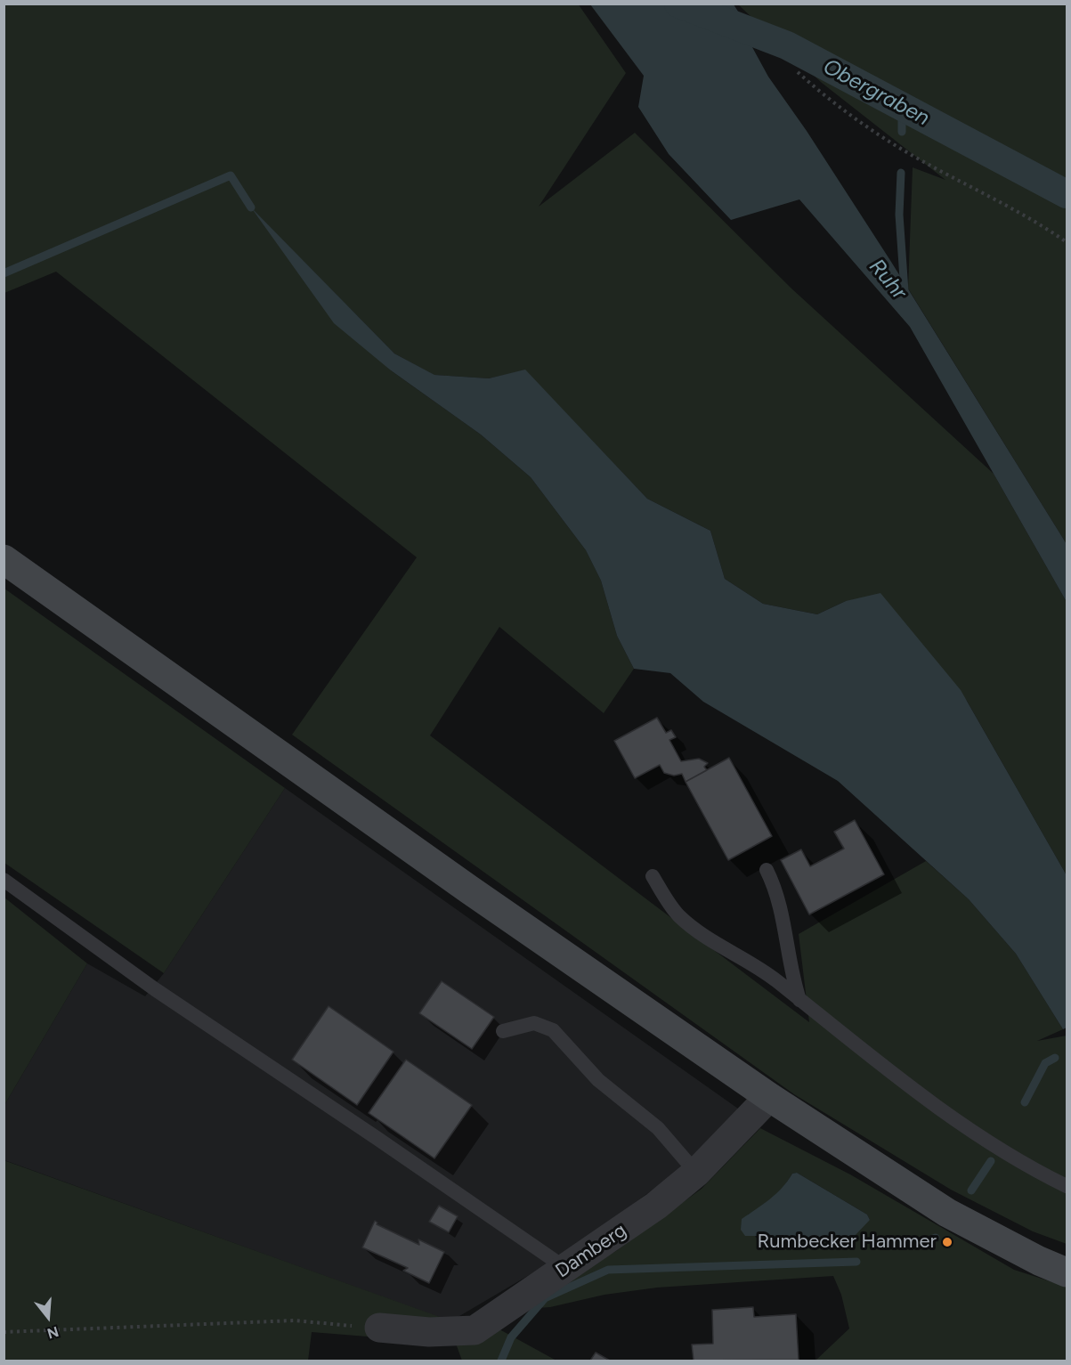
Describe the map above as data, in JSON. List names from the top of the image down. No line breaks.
{"streets":{"street":["Damberg"]},"water":["Obergraben","Ruhr"],"places":["Rumbecker Hammer"],"north":"bottom"}
